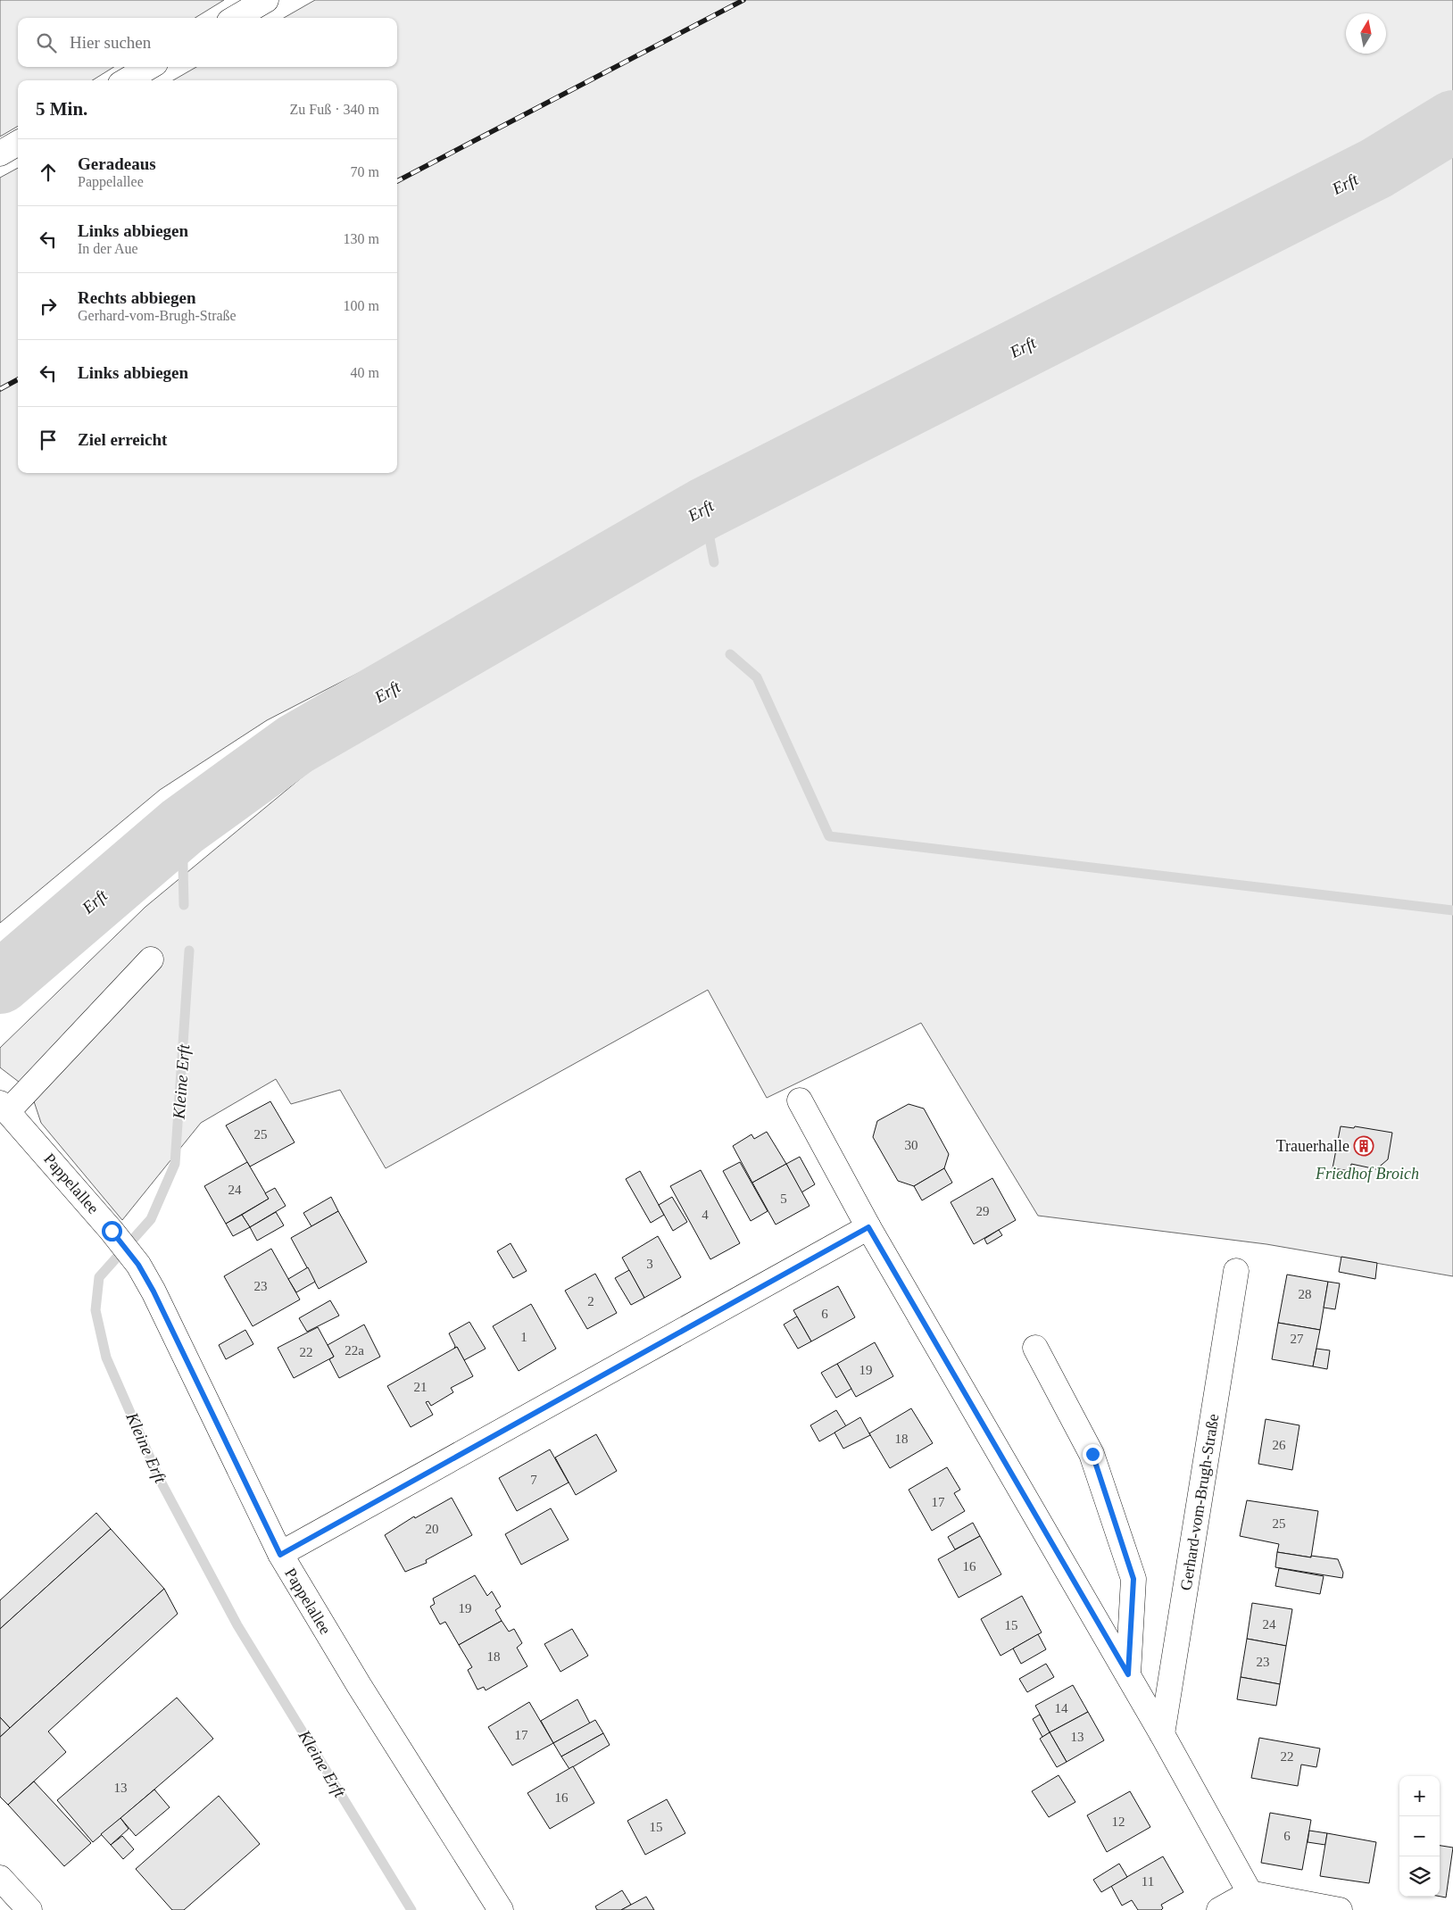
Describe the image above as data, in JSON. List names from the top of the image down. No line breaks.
{"streets":{"street":["Pappelallee","Gerhard-vom-Brugh-Straße"]},"water":["Erft","Kleine Erft"],"parks":["Friedhof Broich"],"places":{"building":["Trauerhalle"]},"house_numbers":["25","30","24","5","29","4","3","23","28","2","6","1","27","22a","22","19","21","18","26","7","17","25","20","16","19","24","15","18","23","14","17","13","22","13","16","12","15","6","11"],"north":"top","page":{"search":"Hier suchen","heading":["5 Min.","Zu Fuß · 340 m"],"list":[["Geradeaus","Pappelallee","70 m"],["Links abbiegen","In der Aue","130 m"],["Rechts abbiegen","Gerhard-vom-Brugh-Straße","100 m"],["Links abbiegen","40 m"],"Ziel erreicht"],"map_buttons":["+","−"]}}
